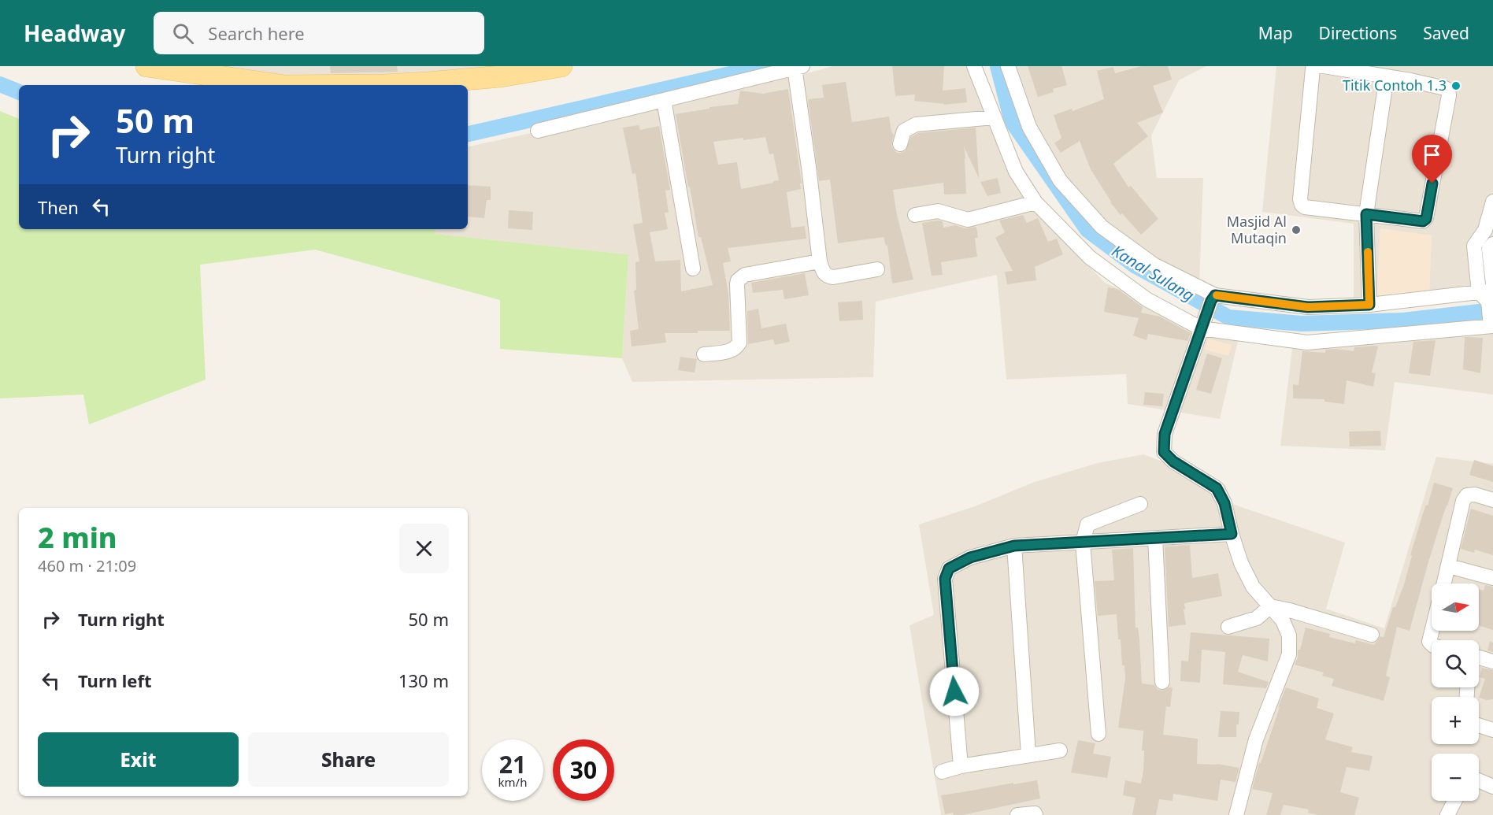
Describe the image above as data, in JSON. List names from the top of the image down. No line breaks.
{"water":["Kanal Sulang"],"places":["Titik Contoh 1.3","Masjid Al Mutaqin"],"north":"right","page":{"header":"Headway","search":"Search here","nav":["Map","Directions","Saved"],"turn":["50 m","Turn right"],"then":"Then","heading":["2 min","460 m · 21:09"],"map_buttons":["+","−"],"list":[{"name":"Turn right","value":"50 m"},{"name":"Turn left","value":"130 m"}],"buttons":["Exit","Share"],"speed":"21 km/h","limit":"30"}}
